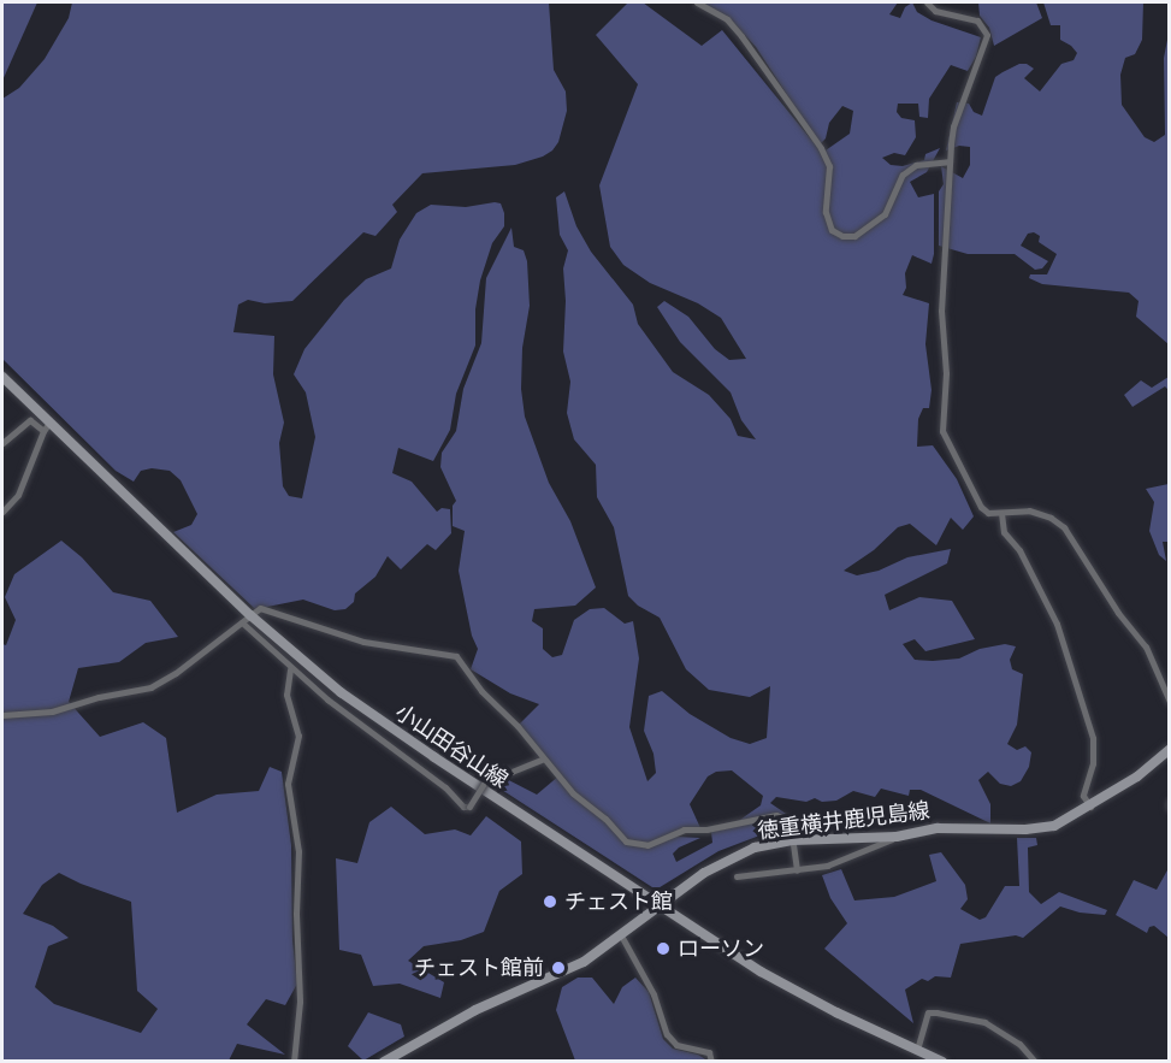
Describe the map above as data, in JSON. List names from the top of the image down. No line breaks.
{"streets":{"main road":["小山田谷山線","徳重横井鹿児島線"]},"crossings":[["小山田谷山線","徳重横井鹿児島線"]],"places":["チェスト館","ローソン","チェスト館前"]}
